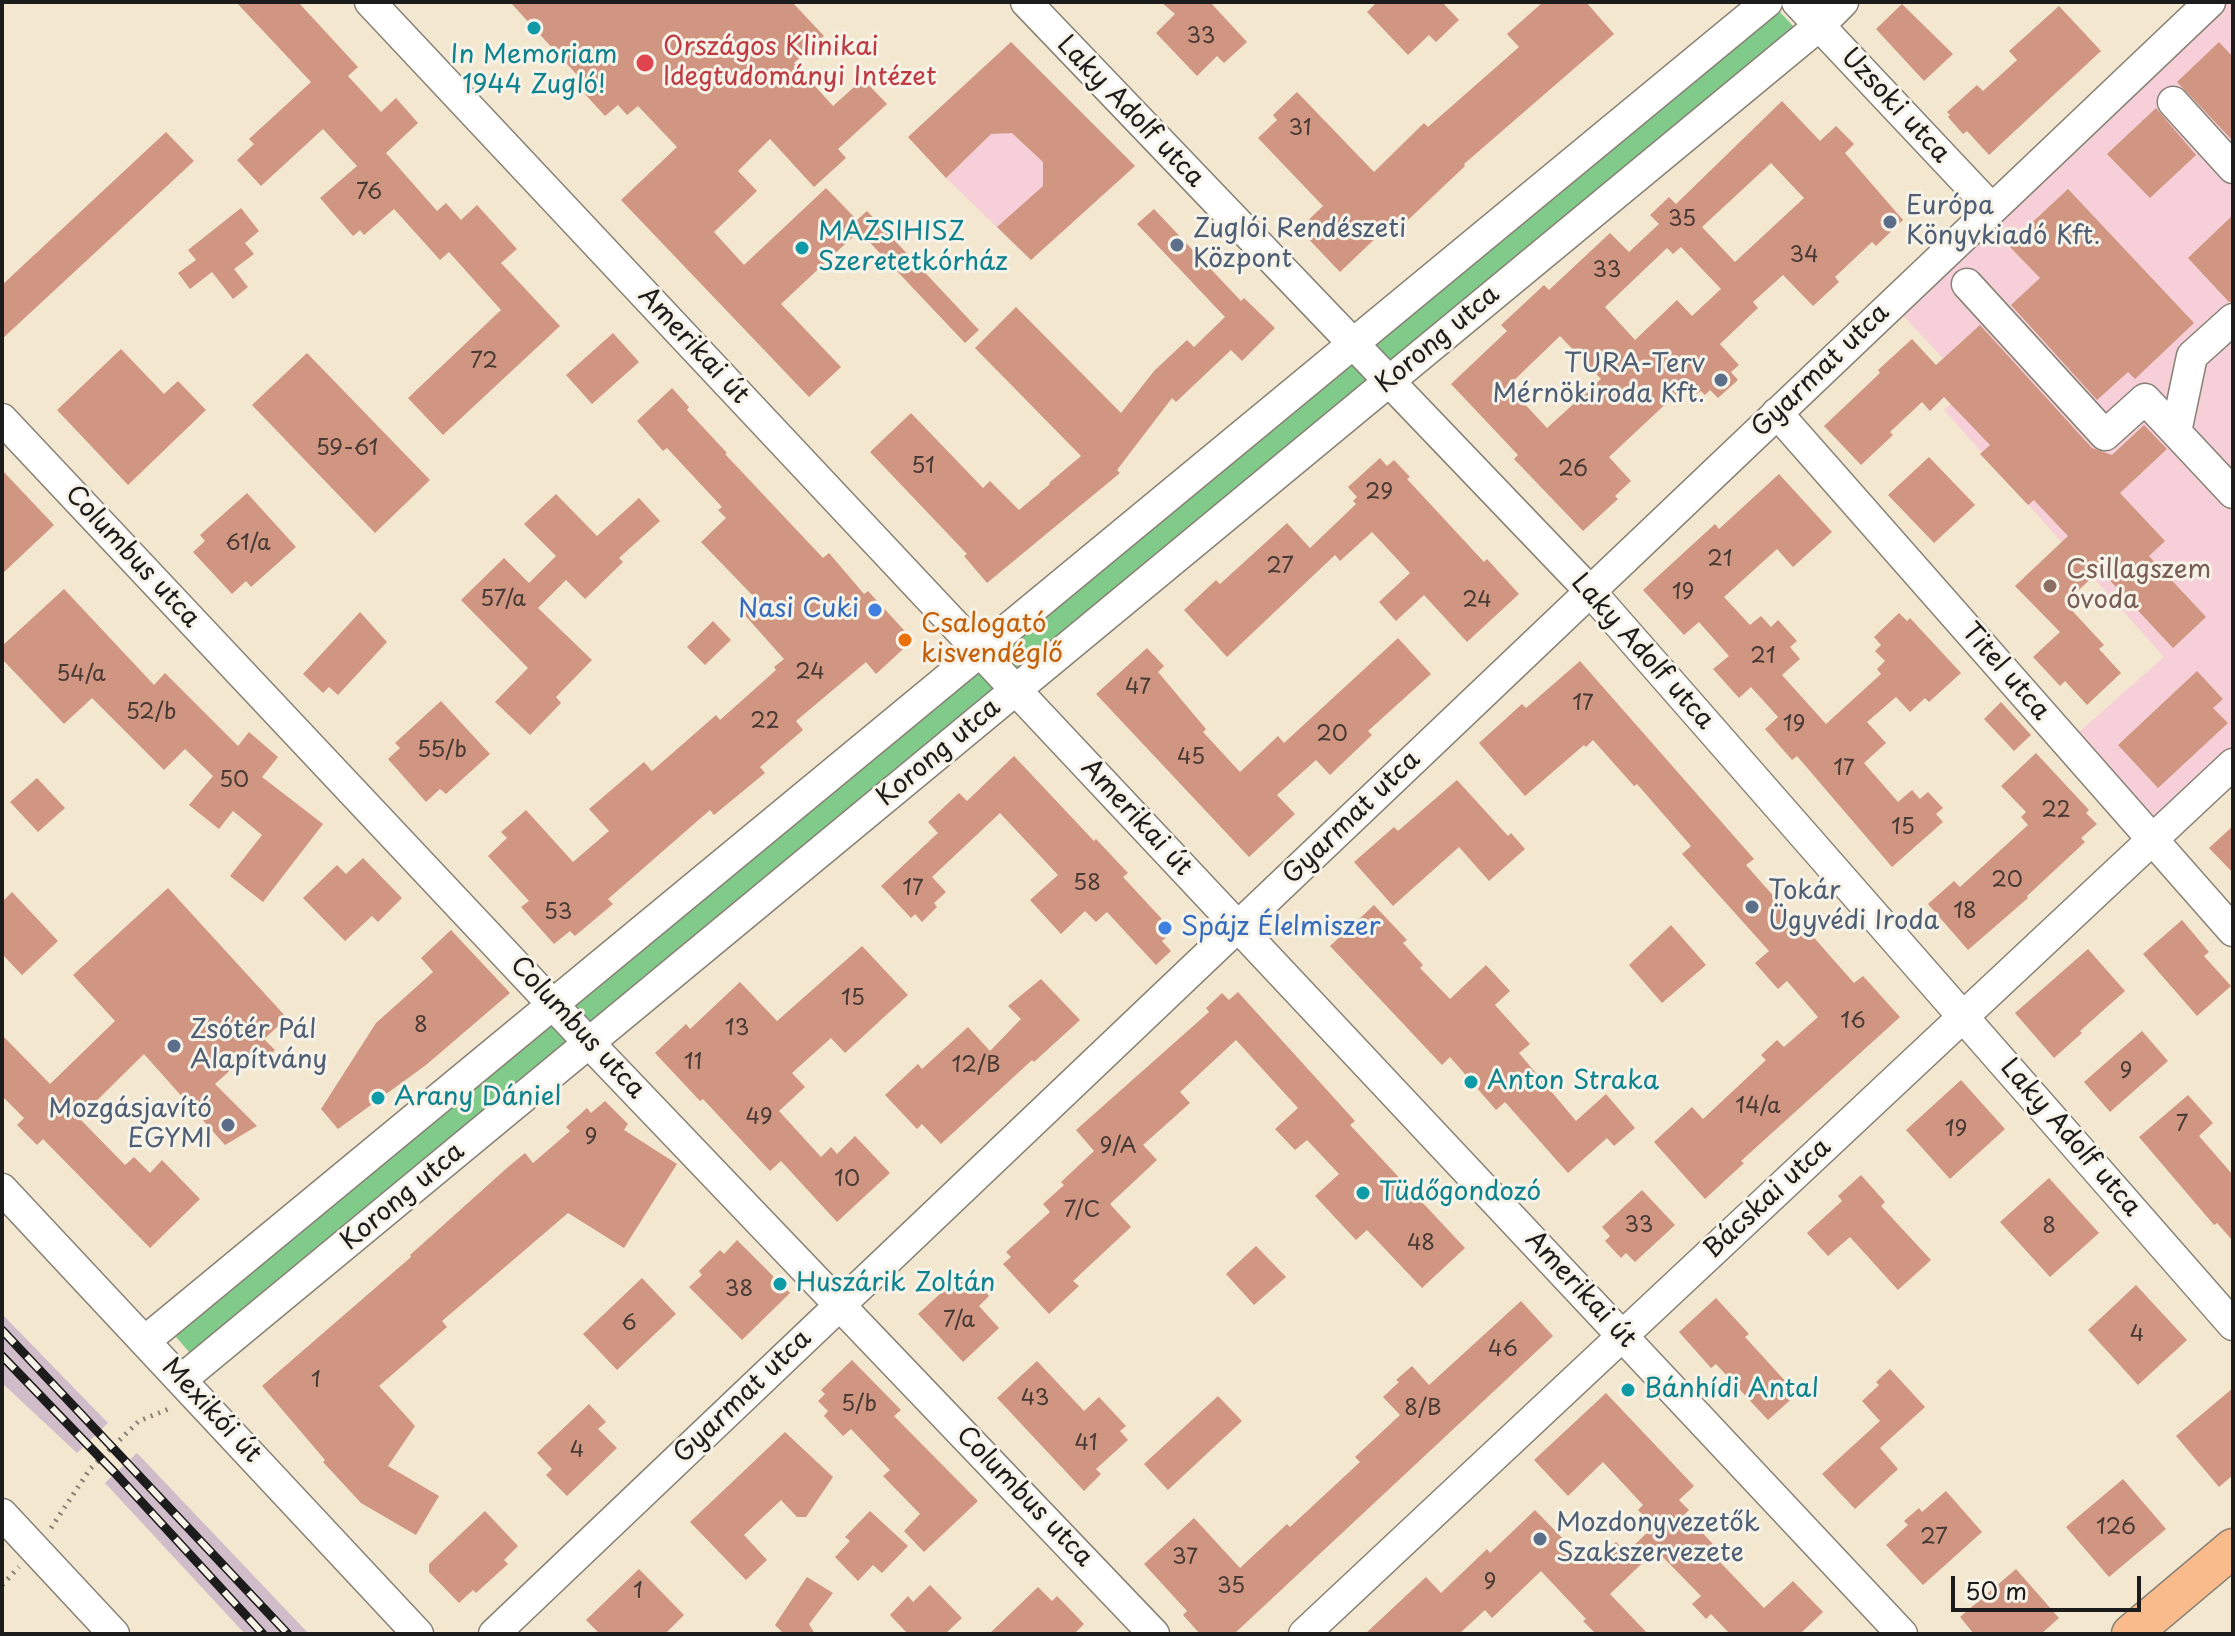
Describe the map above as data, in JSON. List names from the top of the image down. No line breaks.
{"streets":{"street":["Uzsoki utca","Laky Adolf utca","Korong utca","Amerikai út","Gyarmat utca","Columbus utca","Titel utca","Bácskai utca","Mexikói út"]},"crossings":[["Uzsoki utca","Korong utca"],["Uzsoki utca","Gyarmat utca"],["Laky Adolf utca","Korong utca"],["Laky Adolf utca","Gyarmat utca"],["Laky Adolf utca","Bácskai utca"],["Korong utca","Amerikai út"],["Korong utca","Columbus utca"],["Korong utca","Mexikói út"],["Amerikai út","Gyarmat utca"],["Amerikai út","Bácskai utca"],["Gyarmat utca","Columbus utca"],["Gyarmat utca","Titel utca"],["Titel utca","Bácskai utca"]],"places":["In Memoriam 1944 Zugló!","Országos Klinikai Idegtudományi Intézet","Európa Könyvkiadó Kft.","Zuglói Rendészeti Központ","MAZSIHISZ Szeretetkórház","TURA-Terv Mérnökiroda Kft.","Csillagszem óvoda","Nasi Cuki","Csalogató kisvendéglő","Tokár Ügyvédi Iroda","Spájz Élelmiszer","Zsótér Pál Alapítvány","Anton Straka","Arany Dániel","Mozgásjavító EGYMI","Tüdőgondozó","Huszárik Zoltán","Bánhídi Antal","Mozdonyvezetők Szakszervezete"],"house_numbers":["33","31","76","35","34","33","72","59-61","51","26","29","61/a","21","27","19","57/a","24","21","24","54/a","47","17","52/b","22","19","20","55/b","45","17","50","22","15","20","58","17","18","53","15","16","8","13","11","12/B","9","14/a","49","7","19","9","9/A","10","7/C","33","8","48","38","7/a","6","4","46","1","43","5/b","8/B","41","4","126","27","37","9","35","1"],"scale_bar":"50 m"}
